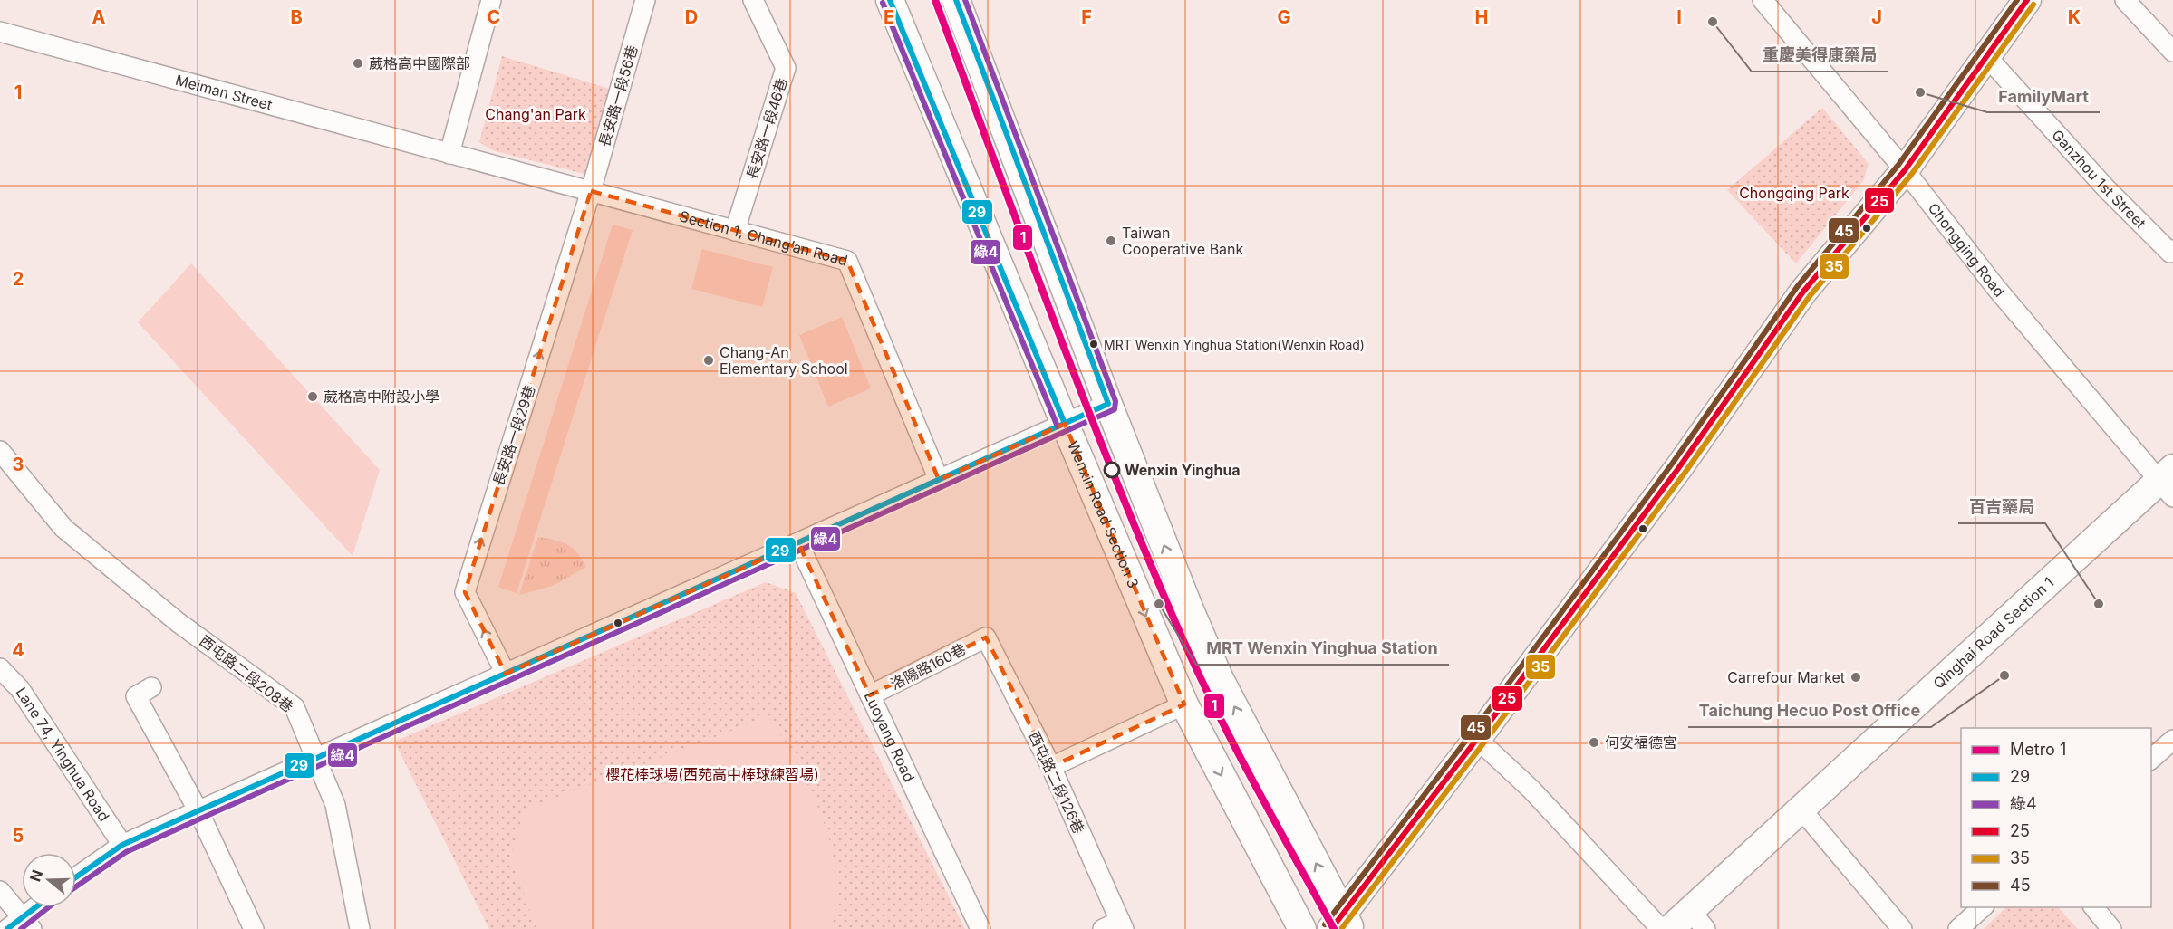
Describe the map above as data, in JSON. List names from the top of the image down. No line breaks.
{"streets":{"main road":["Wenxin Road Section 3","Qinghai Road Section 1"],"street":["Meiman Street","長安路一段56巷","長安路一段46巷","Ganzhou 1st Street","Section 1, Chang’an Road","Chongqing Road","長安路一段29巷","洛陽路160巷","西屯路二段208巷","Luoyang Road","Lane 74, Yinghua Road","西屯路二段126巷"]},"crossings":[["Meiman Street","Section 1, Chang’an Road"],["長安路一段56巷","Section 1, Chang’an Road"],["長安路一段56巷","長安路一段29巷"],["長安路一段46巷","Section 1, Chang’an Road"],["Section 1, Chang’an Road","長安路一段29巷"],["Chongqing Road","Qinghai Road Section 1"],["洛陽路160巷","Luoyang Road"],["洛陽路160巷","西屯路二段126巷"]],"one_way":["長安路一段29巷"],"parks":["Chang'an Park","Chongqing Park","櫻花棒球場(西苑高中棒球練習場)"],"places":["重慶美得康藥局","葳格高中國際部","FamilyMart","Taiwan Cooperative Bank","MRT Wenxin Yinghua Station(Wenxin Road)","Chang-An Elementary School","葳格高中附設小學","Wenxin Yinghua","MRT Wenxin Yinghua Station","百吉藥局","Taichung Hecuo Post Office","Carrefour Market","何安福德宮"],"lines":["metro line 1","transit line 29","transit line 綠4","transit line 25","transit line 45","transit line 35"],"legend":["Metro 1","29","綠4","25","35","45"],"north":"left","grid":{"columns":["A","B","C","D","E","F","G","H","I","J","K"],"rows":["1","2","3","4","5"]}}
